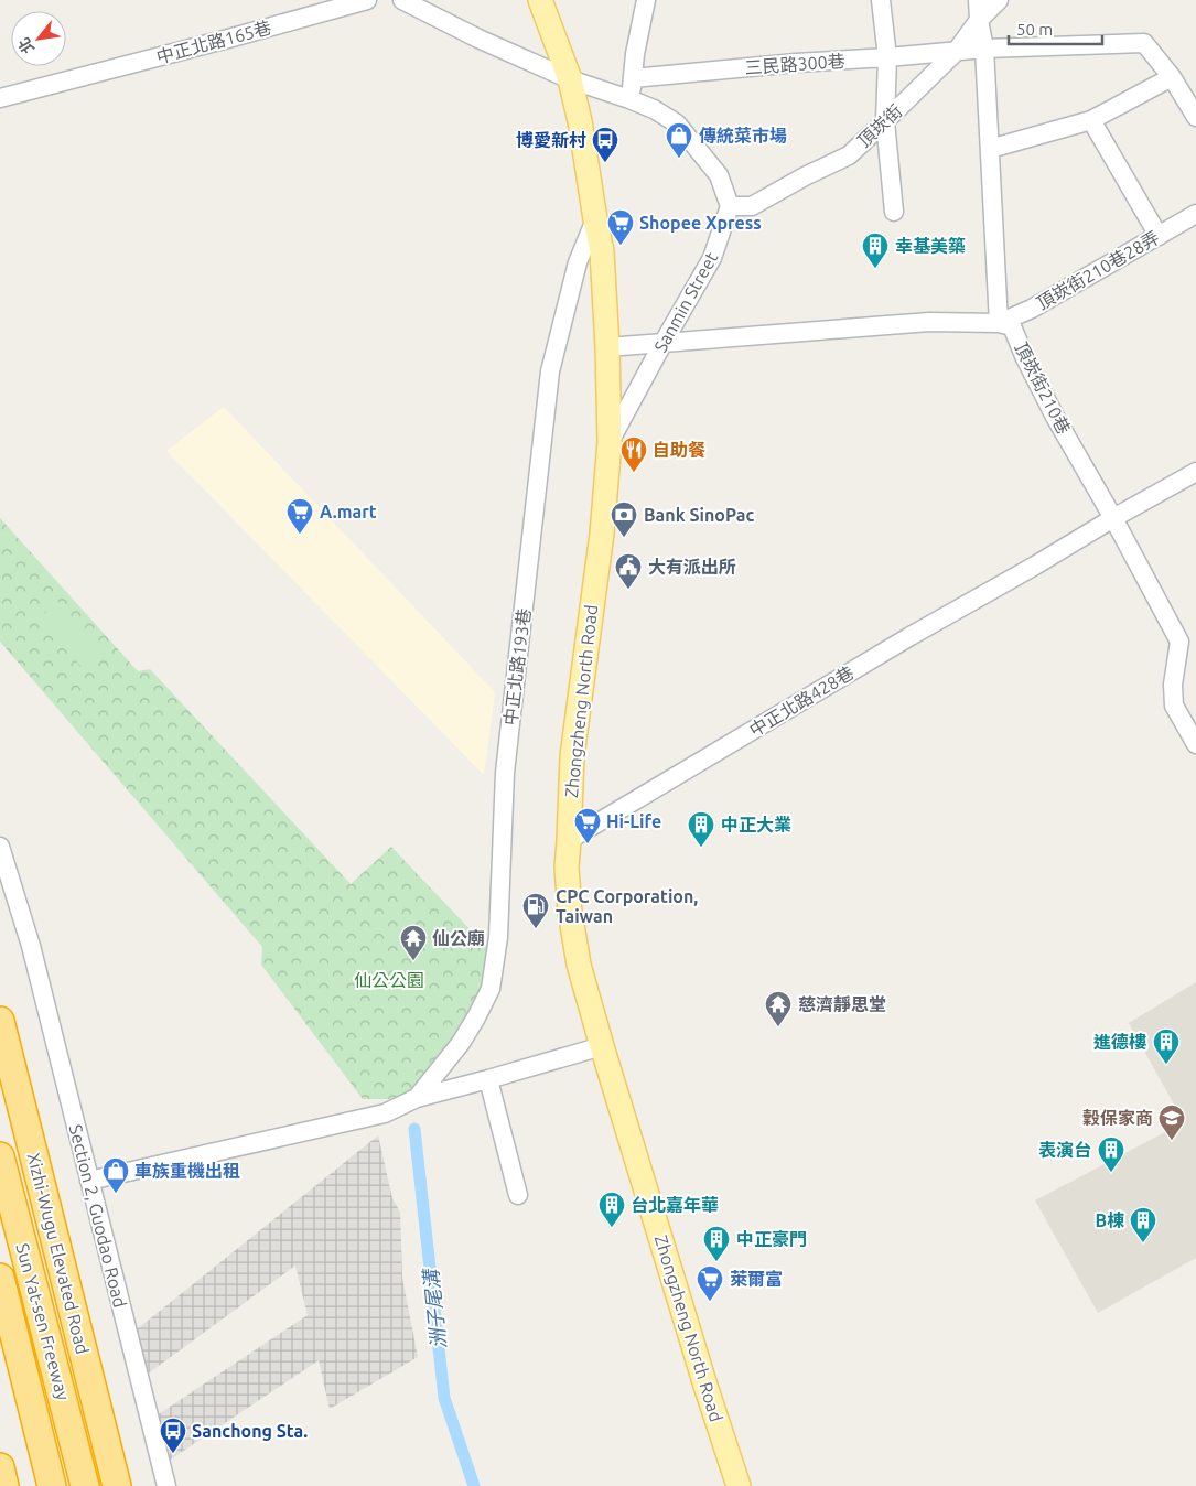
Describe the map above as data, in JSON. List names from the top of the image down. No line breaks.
{"streets":{"highway":["Xizhi-Wugu Elevated Road","Sun Yat-sen Freeway"],"main road":["Zhongzheng North Road"],"street":["中正北路165巷","三民路300巷","頂崁街","頂崁街210巷28弄","Sanmin Street","頂崁街210巷","中正北路193巷","中正北路428巷","Section 2, Guodao Road"]},"crossings":[["三民路300巷","頂崁街"],["頂崁街","Sanmin Street"],["頂崁街210巷28弄","頂崁街210巷"],["Sanmin Street","Zhongzheng North Road"],["頂崁街210巷","中正北路428巷"],["中正北路193巷","Zhongzheng North Road"],["Zhongzheng North Road","中正北路428巷"]],"water":["洲子尾溝"],"parks":["仙公公園"],"places":{"shop":["傳統菜市場","車族重機出租"],"bus stop":["博愛新村","Sanchong Sta."],"supermarket":["Shopee Xpress","A.mart","Hi-Life","萊爾富"],"building":["幸基美築","中正大業","進德樓","表演台","台北嘉年華","B棟","中正豪門"],"restaurant":["自助餐"],"bank":["Bank SinoPac"],"public building":["大有派出所"],"fuel station":["CPC Corporation, Taiwan"],"temple":["仙公廟","慈濟靜思堂"],"school or university":["穀保家商"]},"scale_bar":"50 m","north":"bottom left"}
